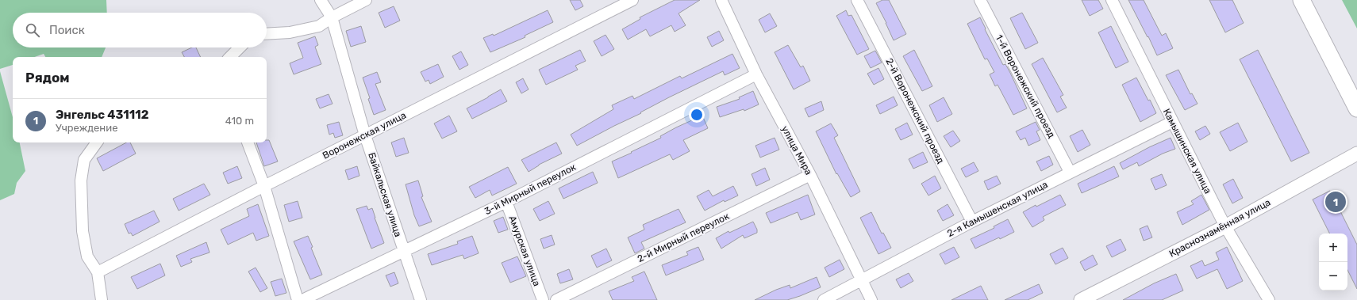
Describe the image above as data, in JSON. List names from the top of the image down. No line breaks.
{"streets":{"street":["1-й Воронежский проезд","2-й Воронежский проезд","Воронежская улица","улица Мира","Камышинская улица","3-й Мирный переулок","Байкальская улица","2-я Камышенская улица","Краснознамённая улица","2-й Мирный переулок","Амурская улица"]},"crossings":[["1-й Воронежский проезд","2-я Камышенская улица"],["2-й Воронежский проезд","2-я Камышенская улица"],["Воронежская улица","Байкальская улица"],["улица Мира","3-й Мирный переулок"],["улица Мира","2-я Камышенская улица"],["улица Мира","2-й Мирный переулок"],["Камышинская улица","2-я Камышенская улица"],["Камышинская улица","Краснознамённая улица"],["3-й Мирный переулок","Байкальская улица"],["3-й Мирный переулок","Амурская улица"]],"page":{"search":"Поиск","heading":"Рядом","list":[{"mark":"1","name":"Энгельс 431112","note":"Учреждение","value":"410 m"}],"pins":"1","map_buttons":["+","−"]}}
